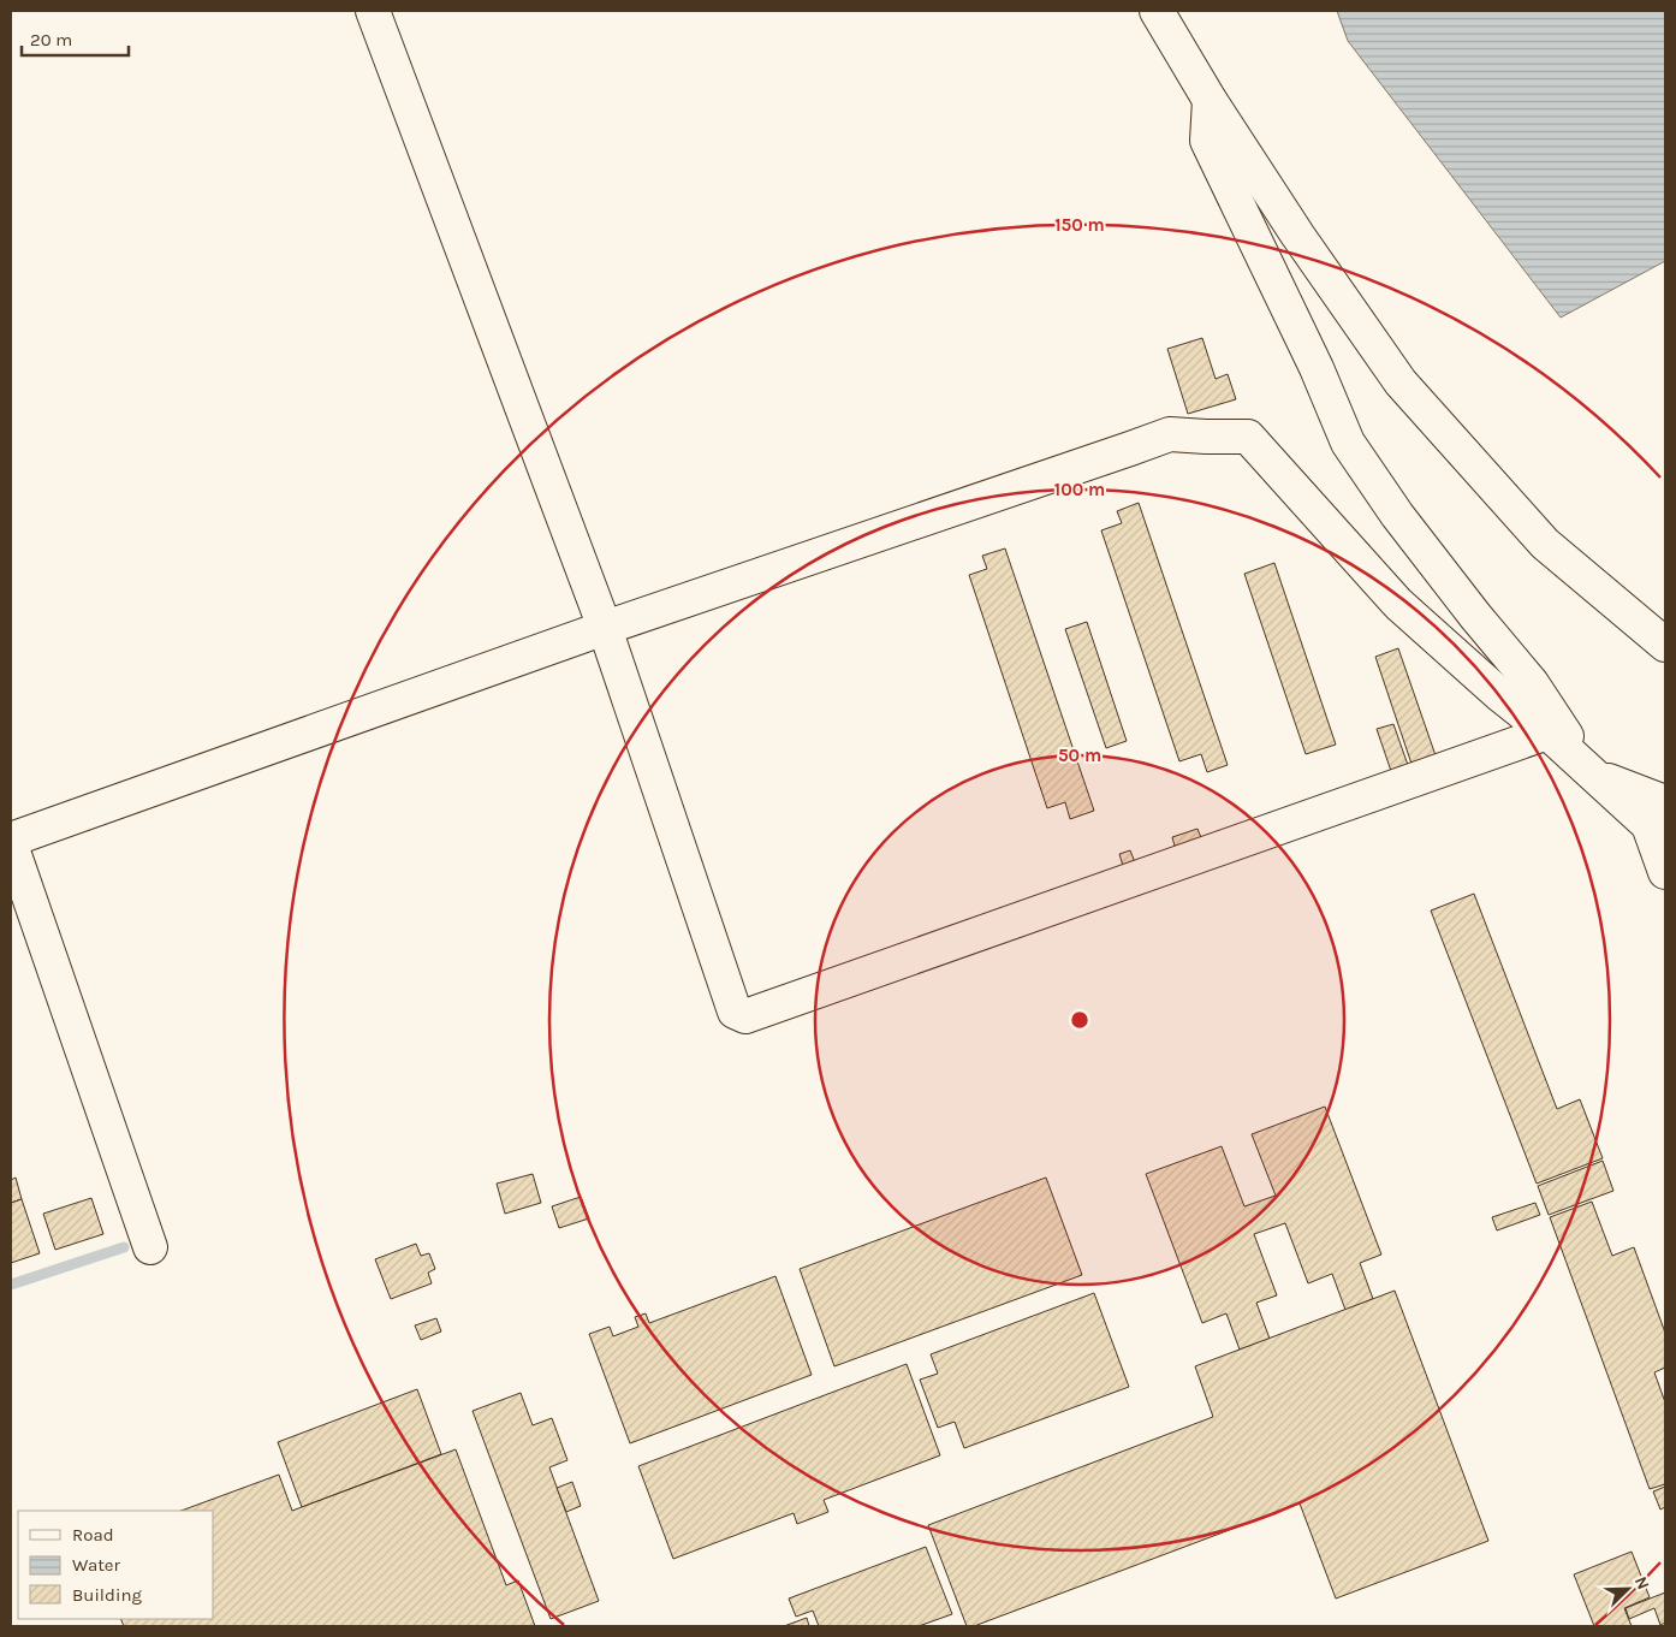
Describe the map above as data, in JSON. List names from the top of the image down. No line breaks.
{"legend":["Road","Water","Building"],"scale_bar":"20 m","north":"top right","rings":["150 m","100 m","50 m"]}
